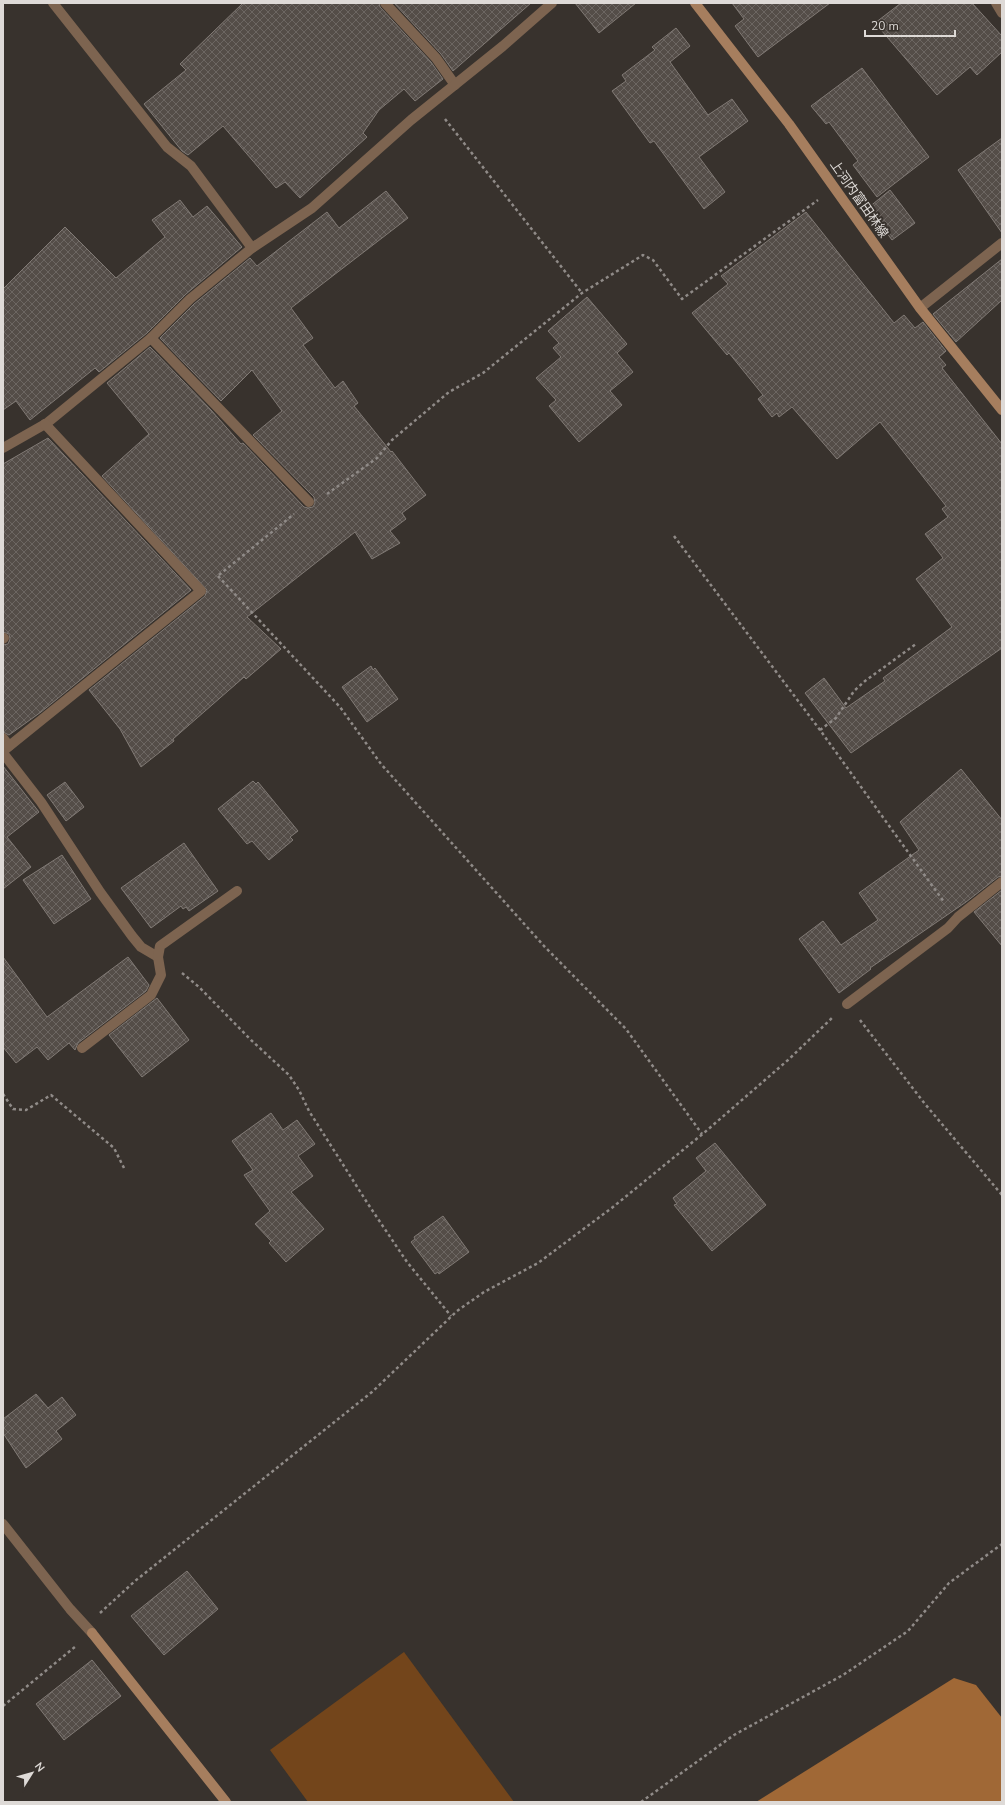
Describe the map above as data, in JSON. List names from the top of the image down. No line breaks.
{"streets":{"main road":["上河内富田林線"]},"scale_bar":"20 m","north":"top right"}
